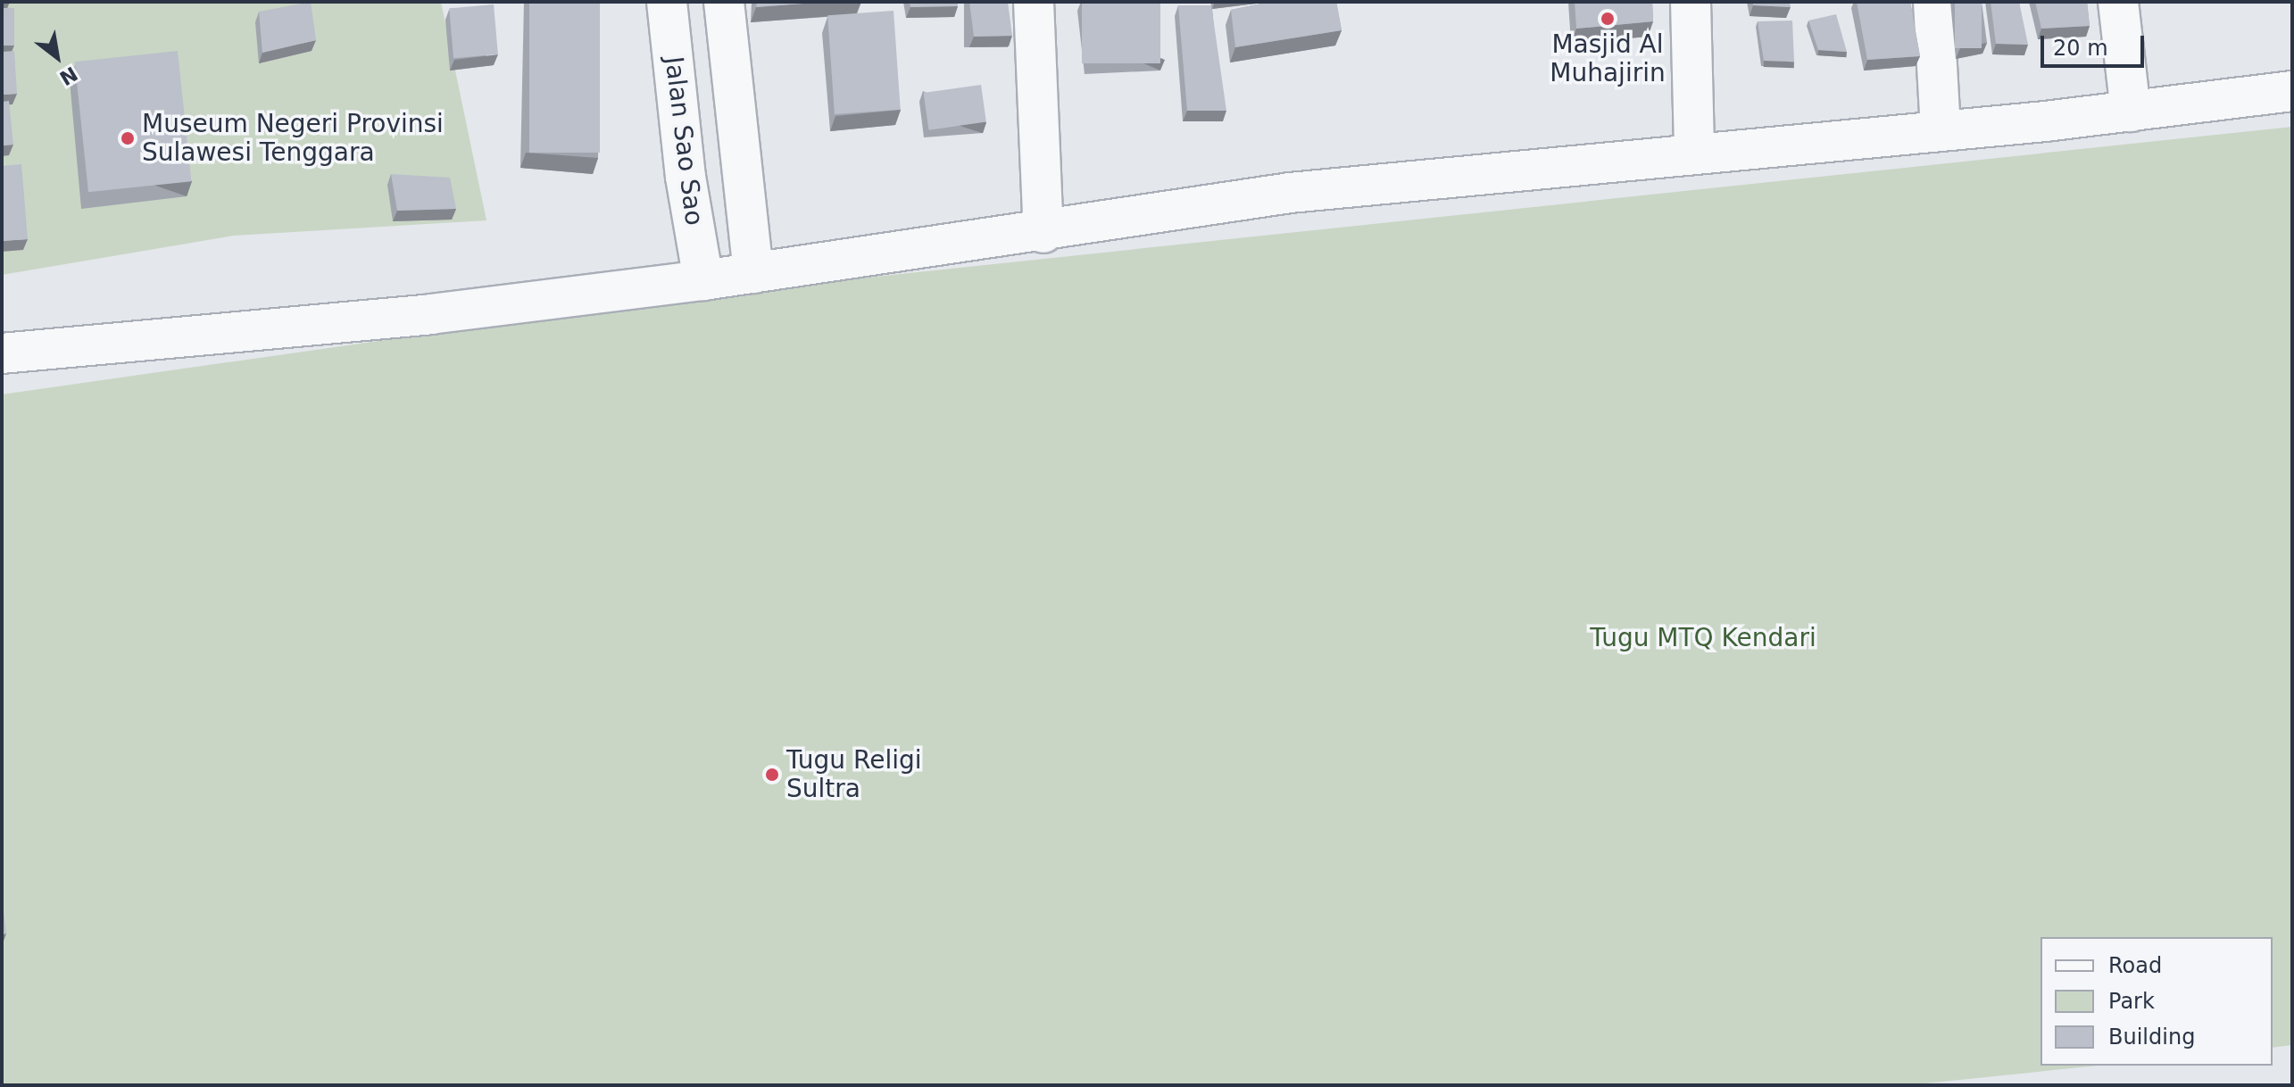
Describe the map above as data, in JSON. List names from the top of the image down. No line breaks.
{"streets":{"street":["Jalan Sao Sao"]},"parks":["Tugu MTQ Kendari"],"places":["Masjid Al Muhajirin","Museum Negeri Provinsi Sulawesi Tenggara","Tugu Religi Sultra"],"legend":["Road","Park","Building"],"scale_bar":"20 m","north":"bottom right"}
